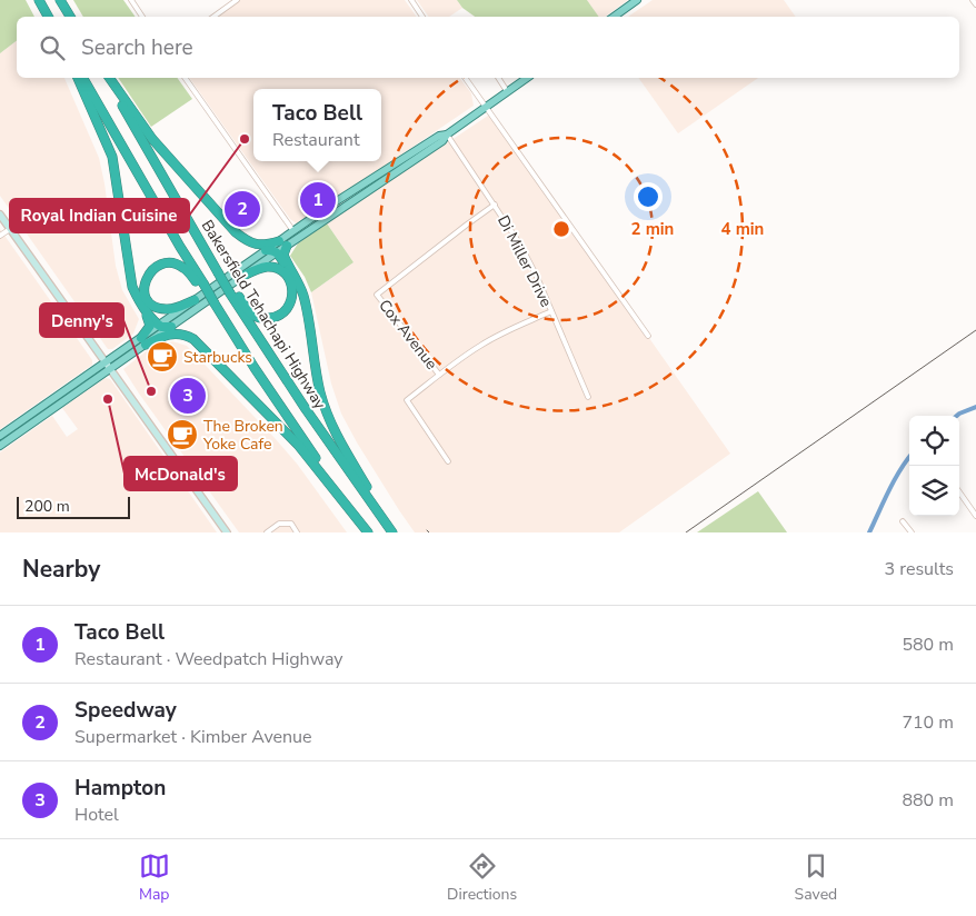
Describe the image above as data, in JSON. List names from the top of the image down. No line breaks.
{"streets":{"highway":["Bakersfield Tehachapi Highway"],"street":["Di Miller Drive","Cox Avenue"]},"crossings":[["Di Miller Drive","Cox Avenue"]],"places":{"other":["Royal Indian Cuisine","Denny's","McDonald's"],"cafe":["Starbucks","The Broken Yoke Cafe"]},"scale_bar":"200 m","page":{"search":"Search here","popup":["Taco Bell","Restaurant"],"pins":["1","2","3"],"scale":"200 m","heading":["Nearby","3 results"],"list":[{"mark":"1","name":"Taco Bell","note":"Restaurant · Weedpatch Highway","value":"580 m"},{"mark":"2","name":"Speedway","note":"Supermarket · Kimber Avenue","value":"710 m"},{"mark":"3","name":"Hampton","note":"Hotel","value":"880 m"}],"nav":["Map","Directions","Saved"]},"rings":["2 min","4 min"]}
